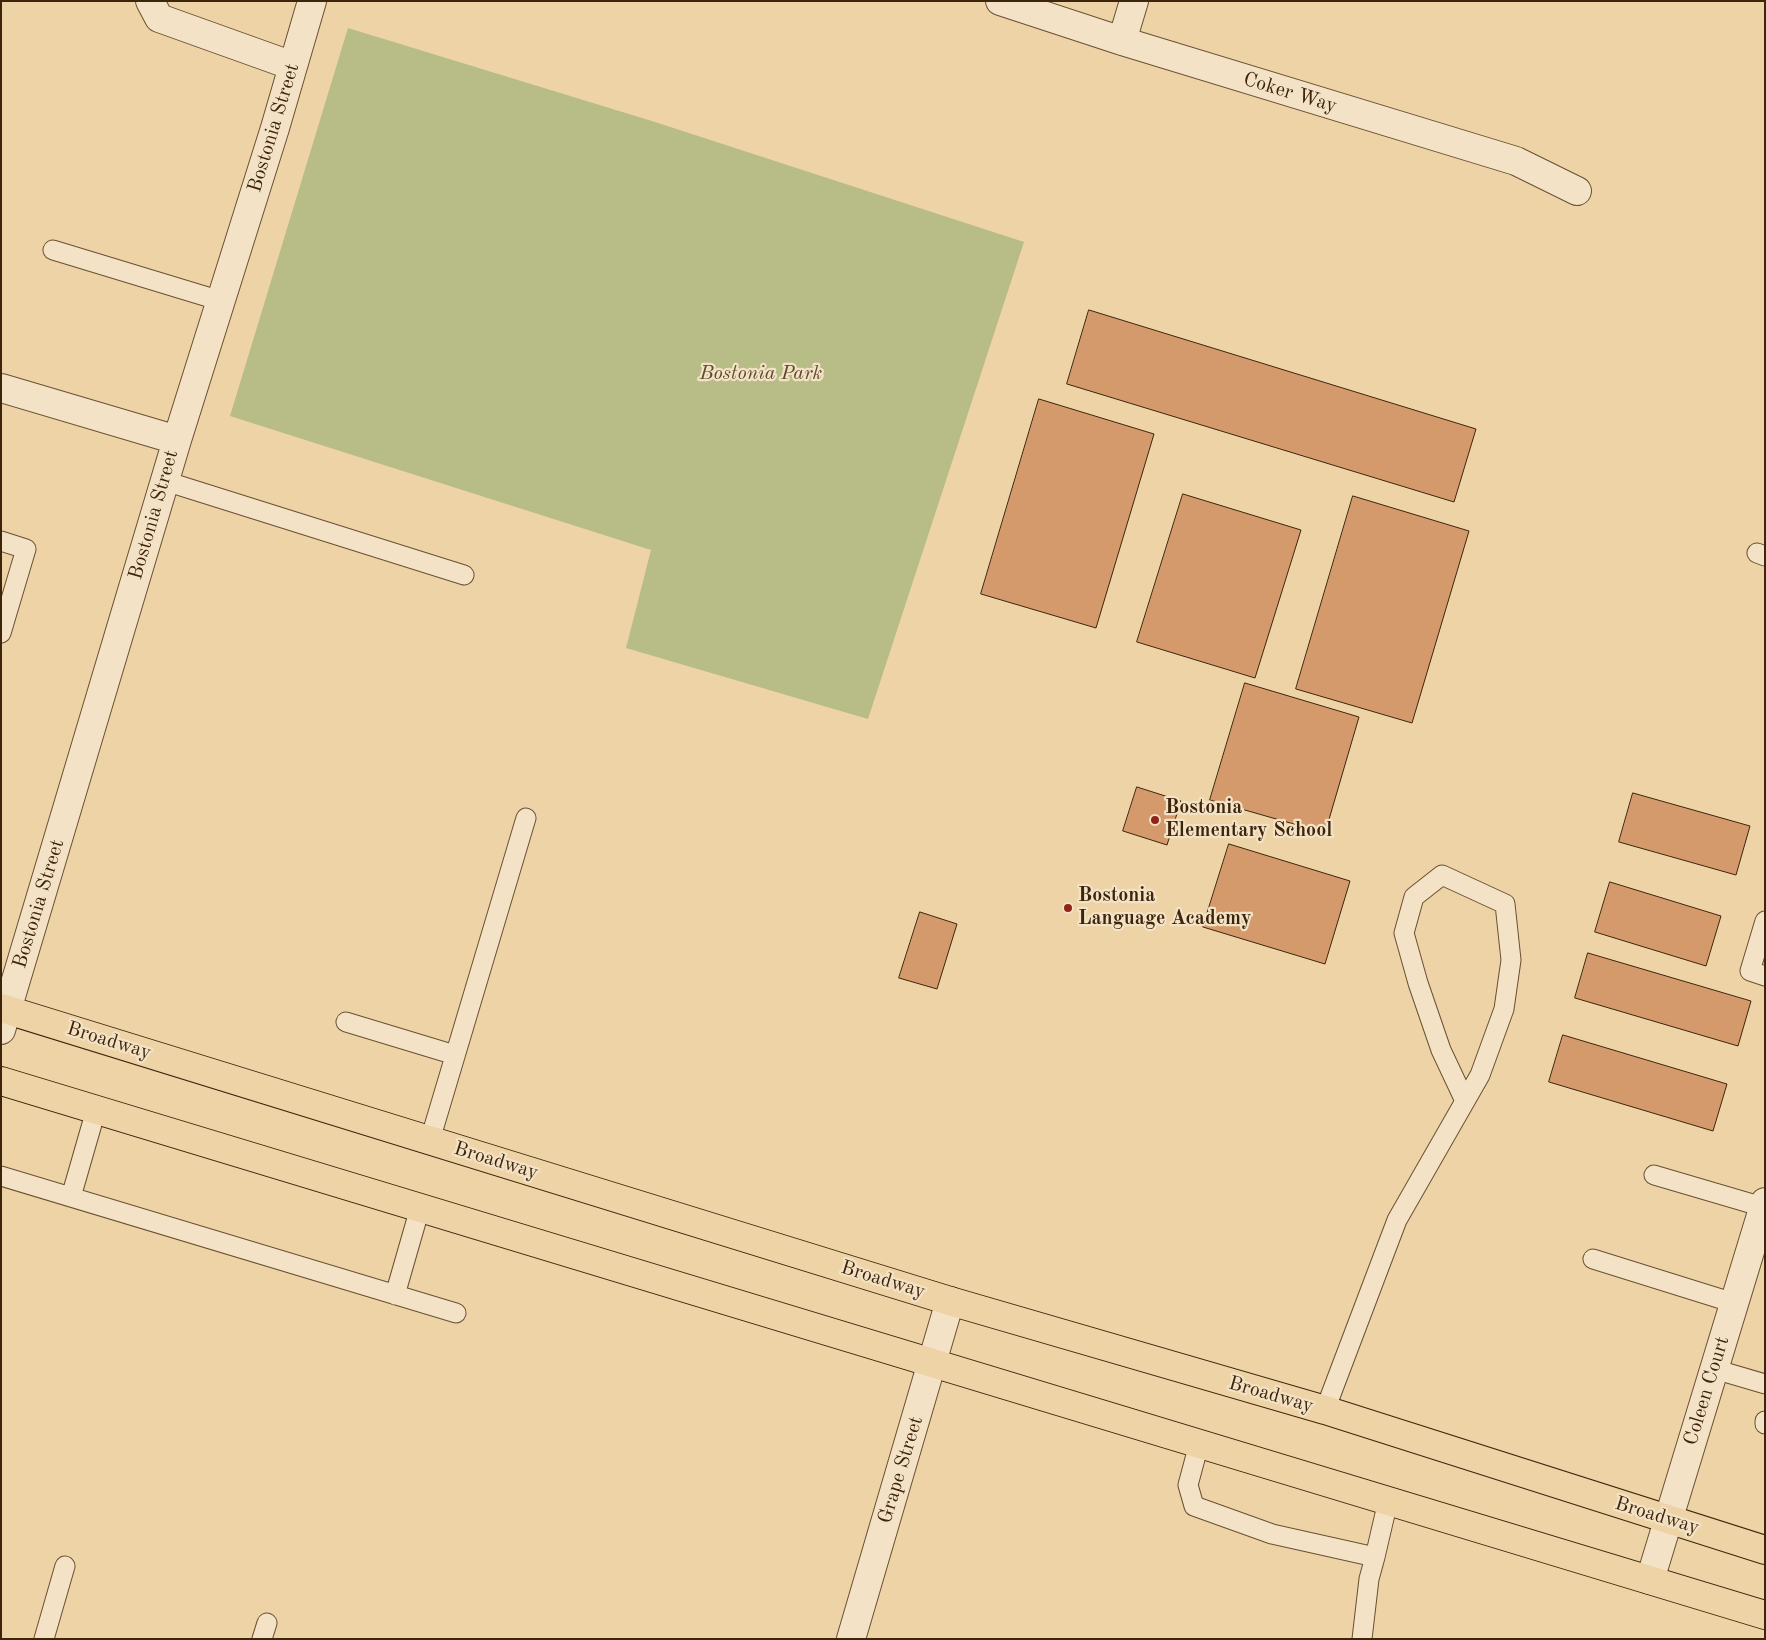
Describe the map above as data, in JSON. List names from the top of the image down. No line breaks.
{"streets":{"main road":["Broadway"],"street":["Coker Way","Bostonia Street","Coleen Court","Grape Street"]},"crossings":[["Bostonia Street","Broadway"],["Broadway","Coleen Court"],["Broadway","Grape Street"]],"parks":["Bostonia Park"],"places":["Bostonia Elementary School","Bostonia Language Academy"]}
